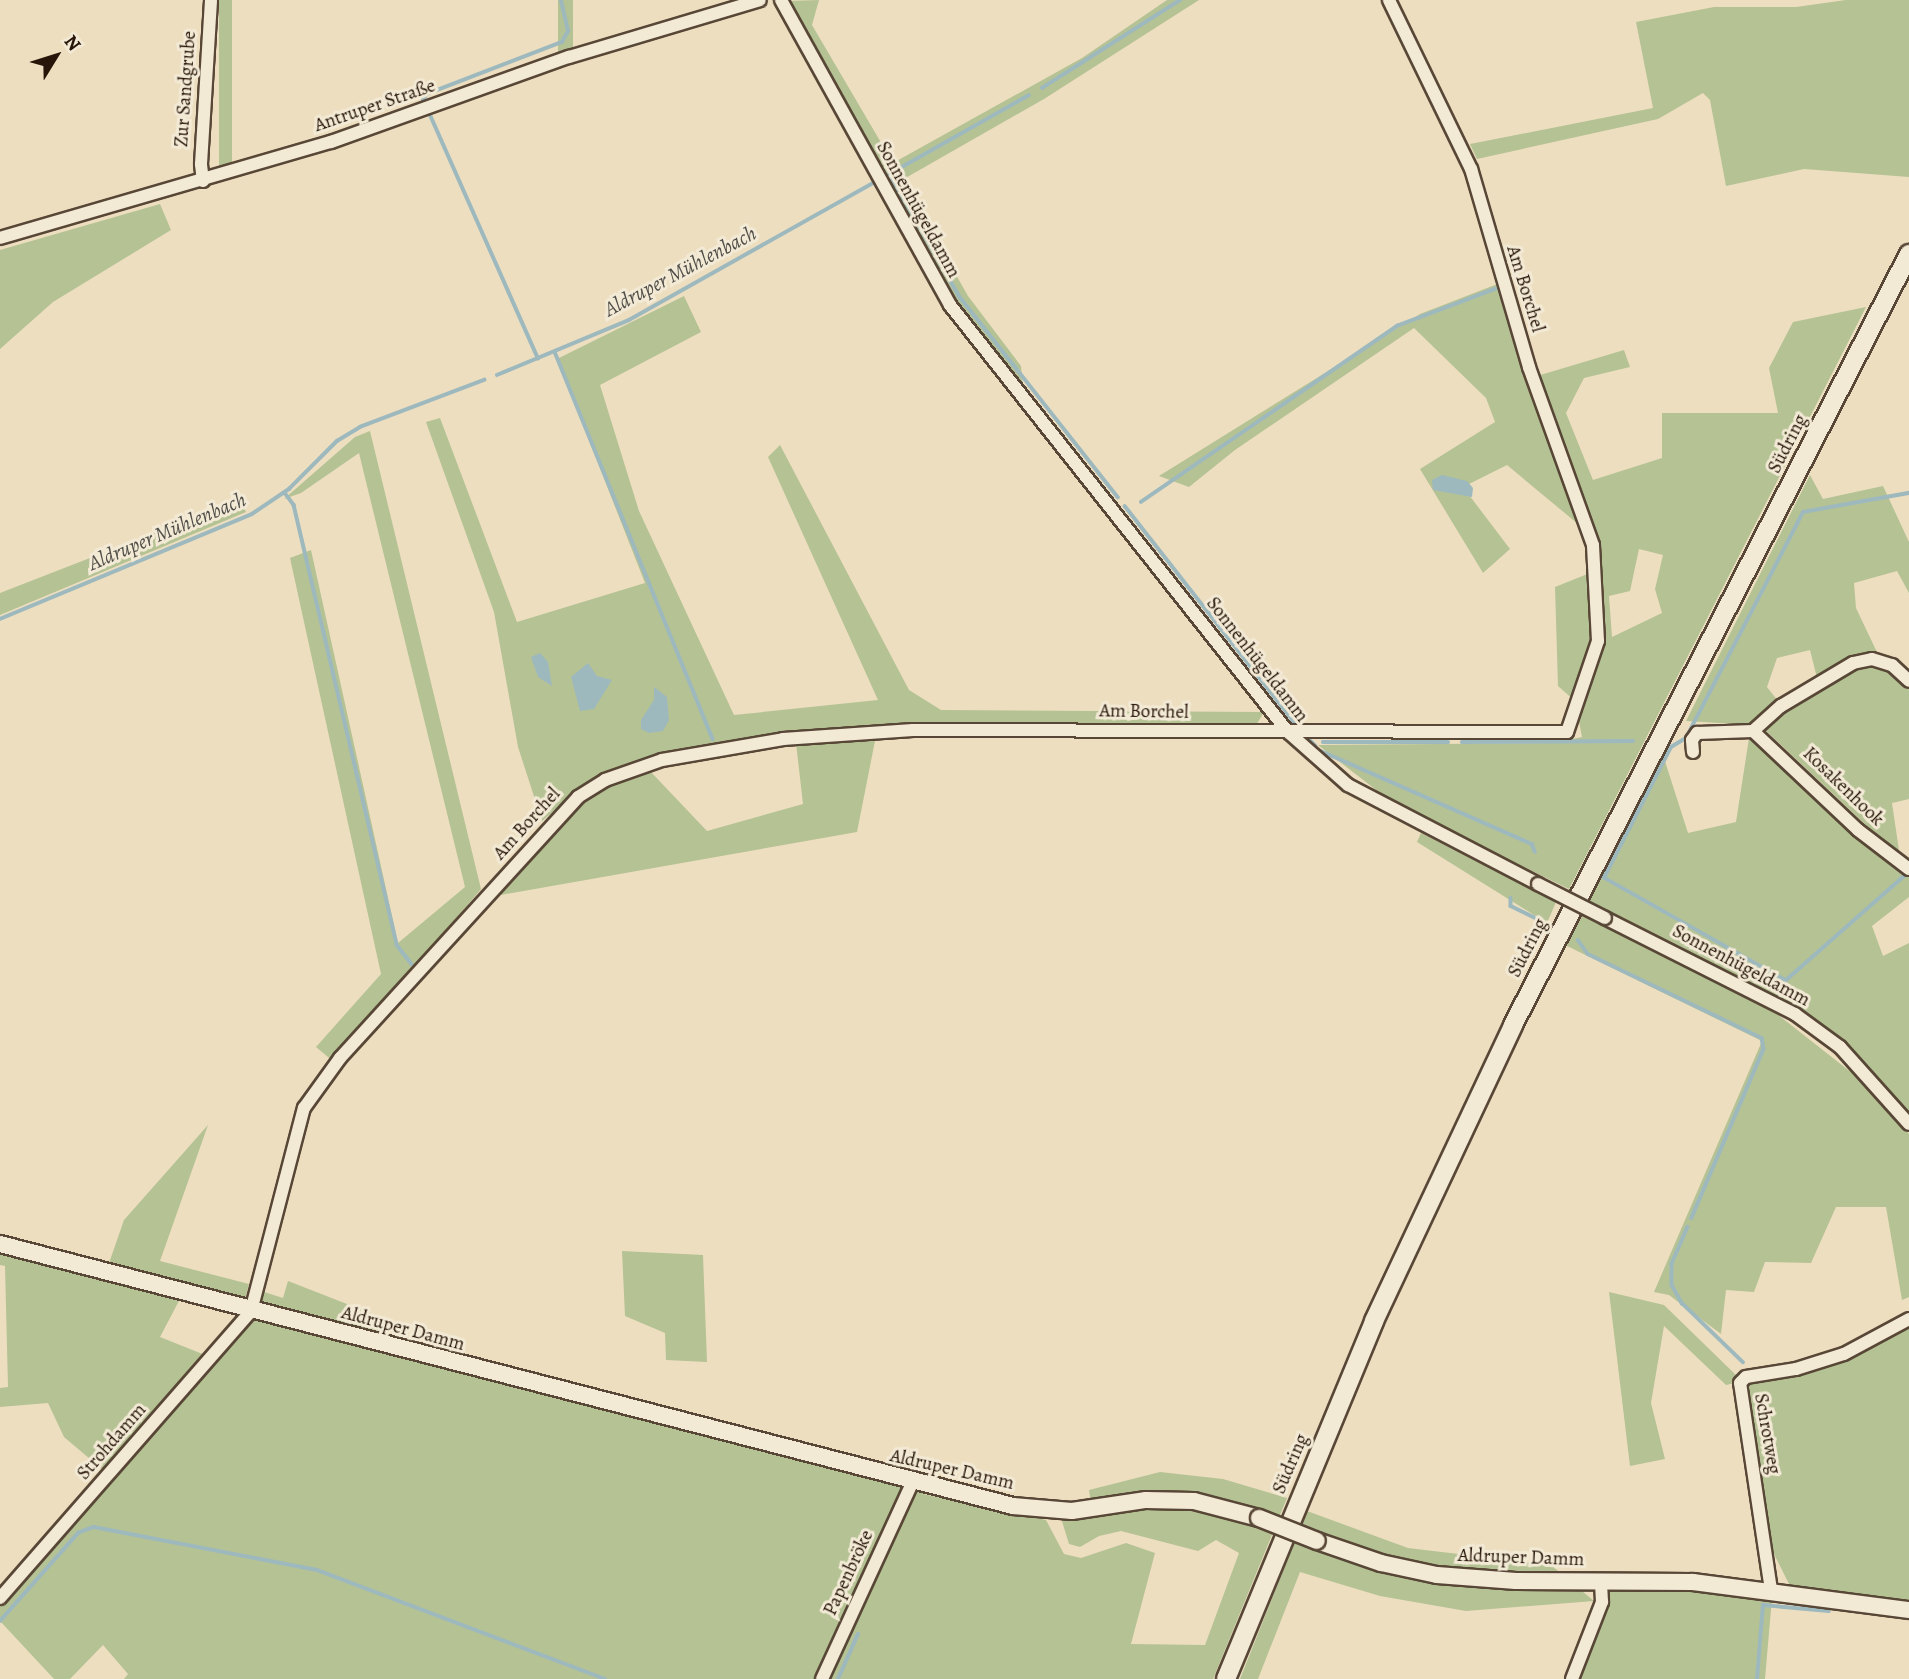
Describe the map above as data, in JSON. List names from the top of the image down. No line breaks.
{"streets":{"main road":["Südring"],"street":["Zur Sandgrube","Antruper Straße","Sonnenhügeldamm","Am Borchel","Kosakenhook","Aldruper Damm","Schrotweg","Strohdamm","Papenbröke"]},"crossings":[["Zur Sandgrube","Antruper Straße"],["Sonnenhügeldamm","Am Borchel"],["Am Borchel","Aldruper Damm"],["Am Borchel","Strohdamm"],["Aldruper Damm","Schrotweg"],["Aldruper Damm","Strohdamm"],["Aldruper Damm","Papenbröke"]],"water":["Aldruper Mühlenbach"],"north":"top right"}
